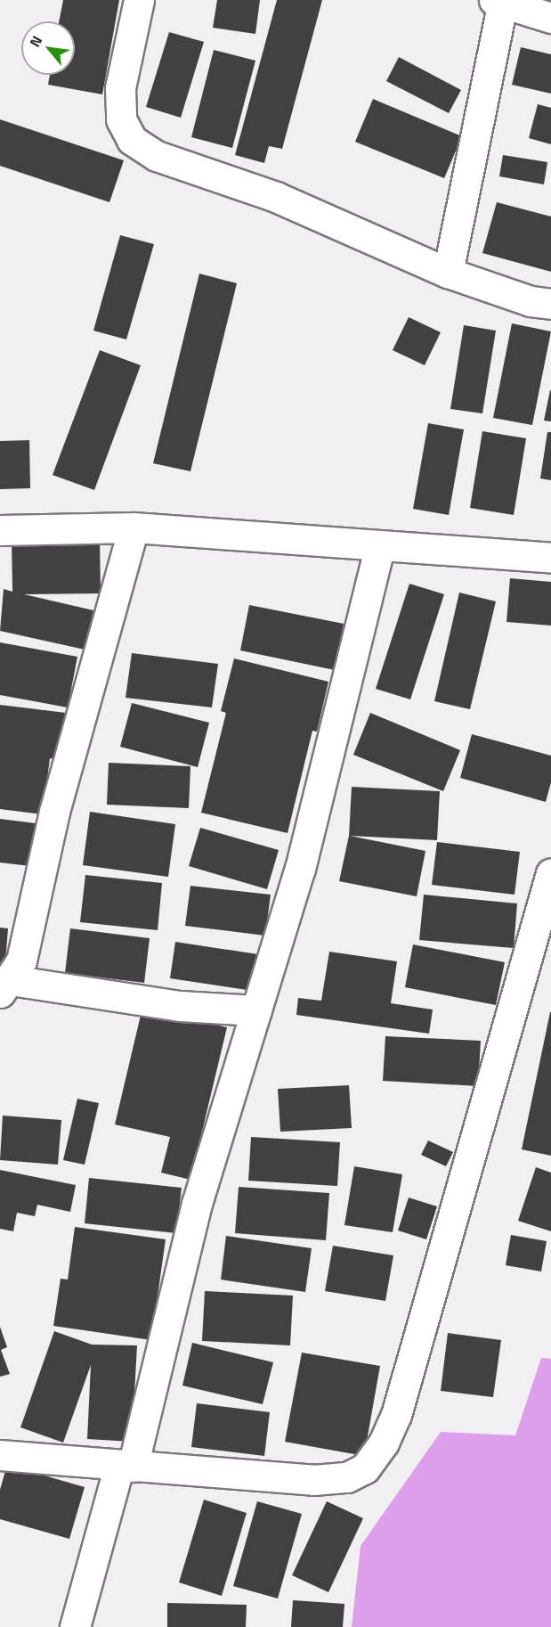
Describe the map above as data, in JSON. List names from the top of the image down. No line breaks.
{"north":"top left"}
